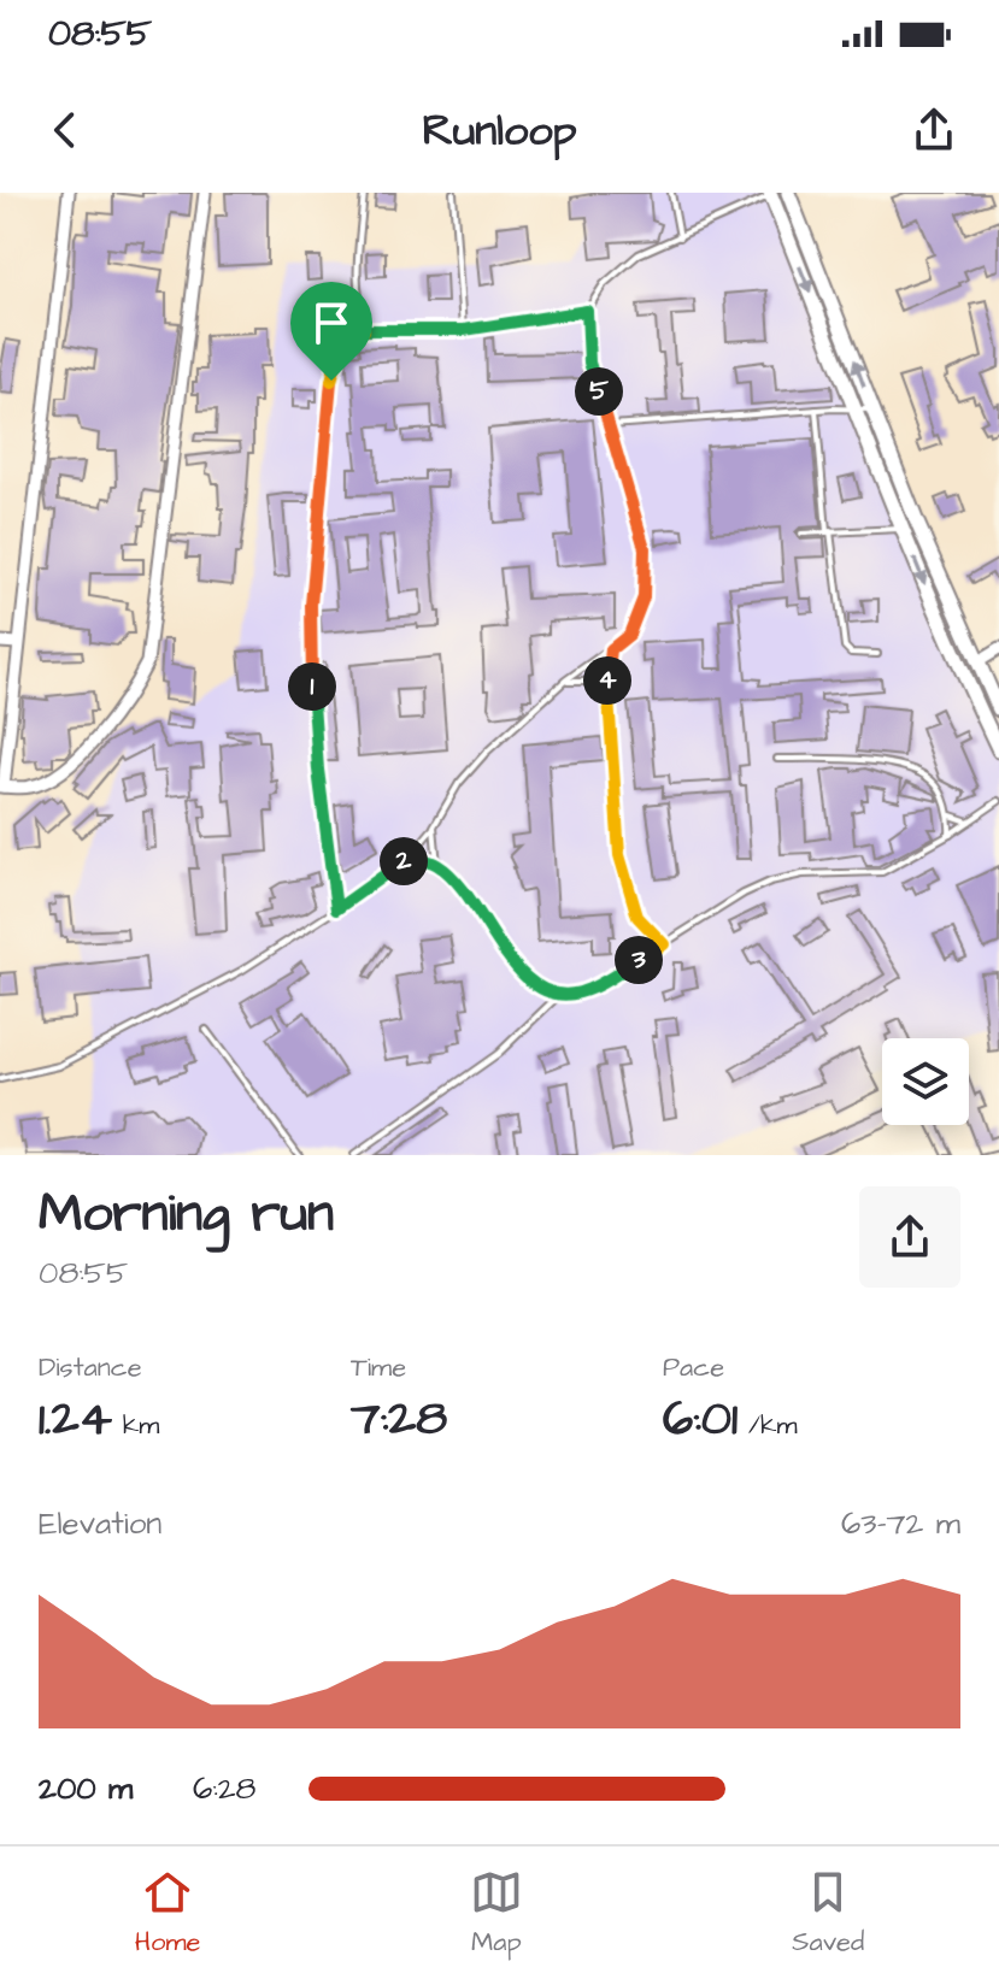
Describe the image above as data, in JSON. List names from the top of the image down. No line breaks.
{"page":{"status":"08:55","header":"Runloop","pins":["5","4","1","2","3"],"heading":["Morning run","08:55"],"stats":[["Distance","1.24 km"],["Time","7:28"],["Pace","6:01 /km"]],"chart":["Elevation","63–72 m"],"list":[{"name":"200 m","note":"6:28"}],"tabs":["Home","Map","Saved"]}}
